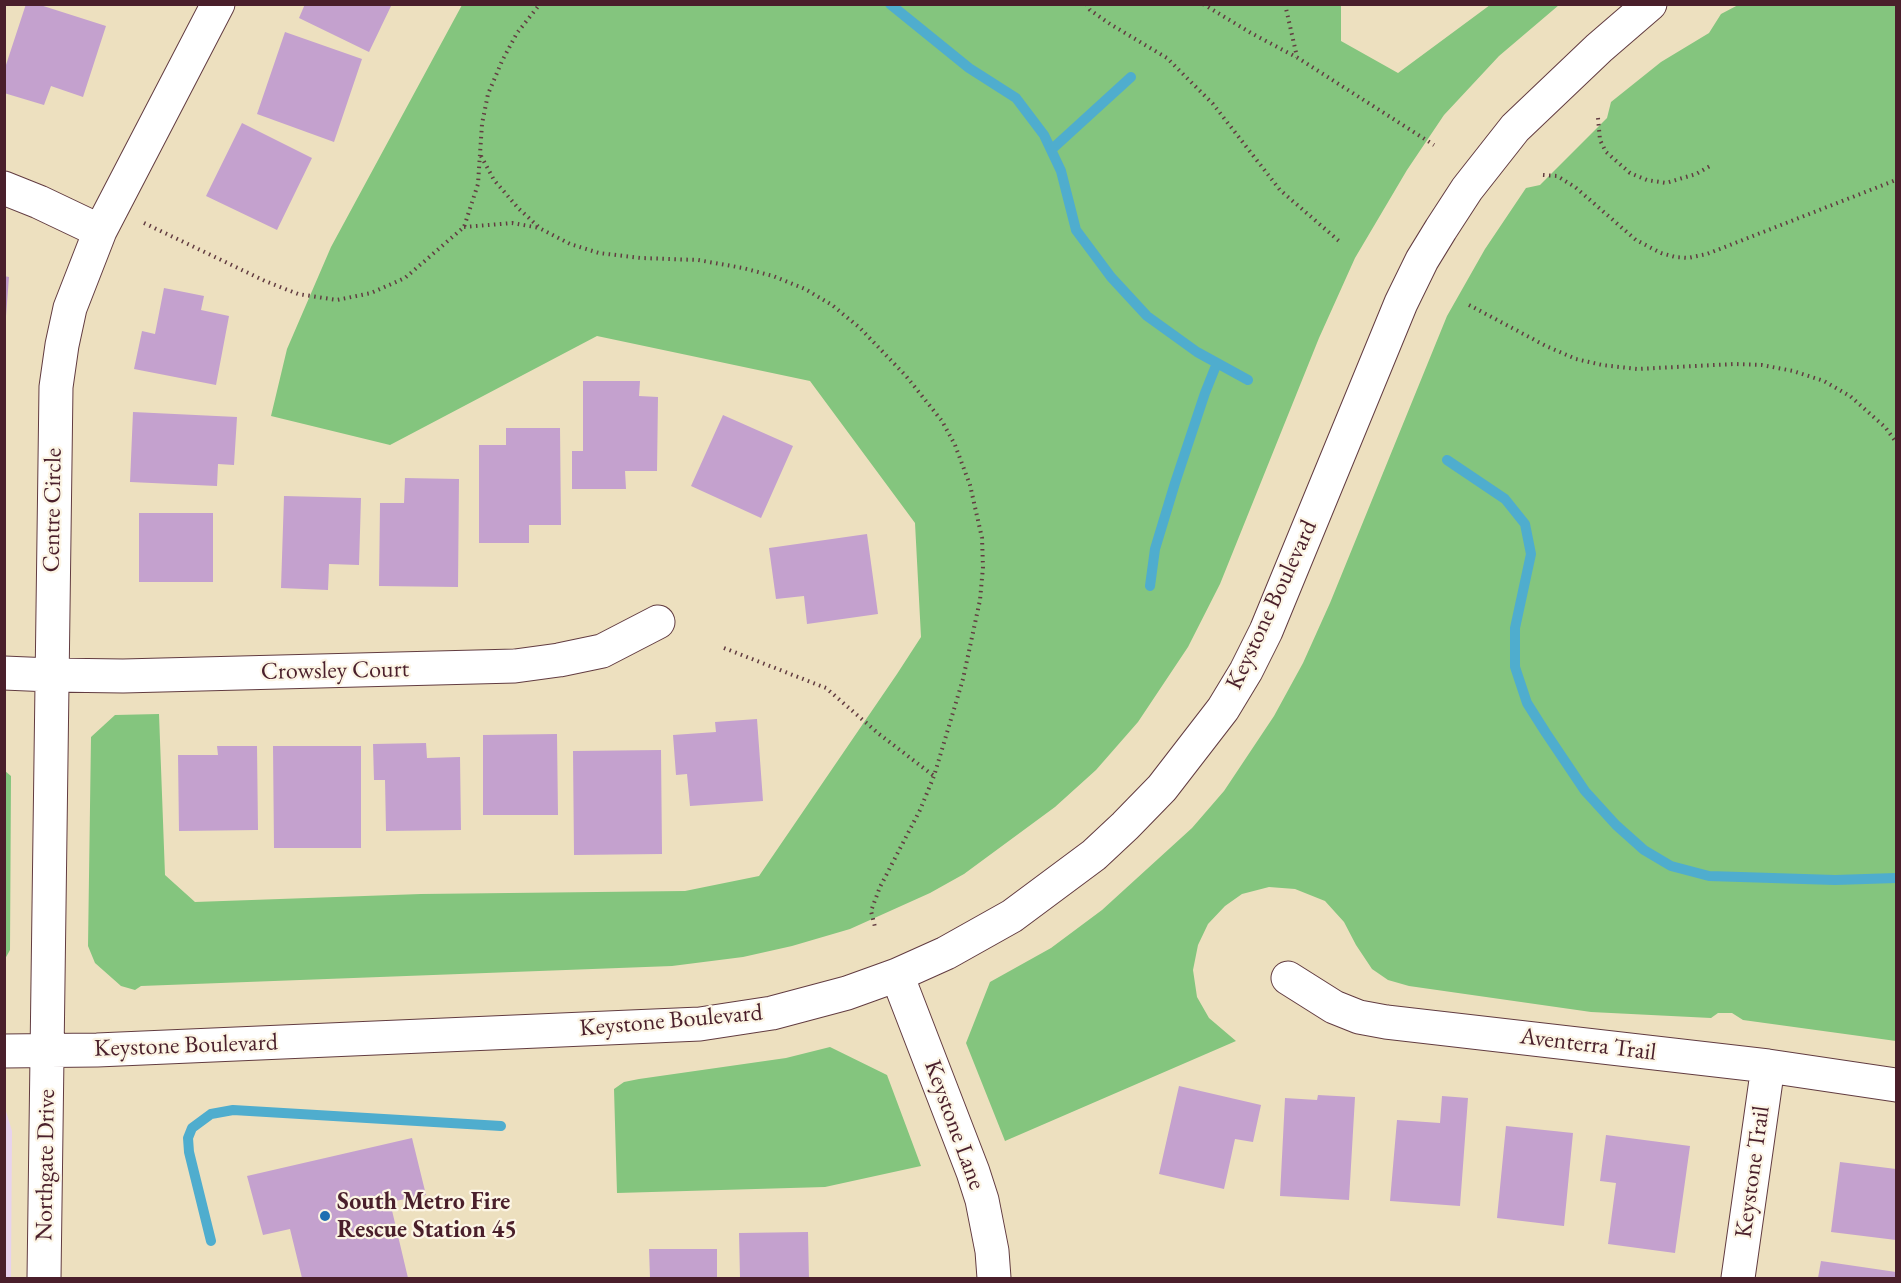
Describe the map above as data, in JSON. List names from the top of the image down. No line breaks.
{"streets":{"street":["Centre Circle","Keystone Boulevard","Crowsley Court","Aventerra Trail","Keystone Lane","Northgate Drive","Keystone Trail"]},"crossings":[["Centre Circle","Keystone Boulevard"],["Centre Circle","Crowsley Court"],["Centre Circle","Northgate Drive"],["Keystone Boulevard","Keystone Lane"],["Keystone Boulevard","Northgate Drive"],["Aventerra Trail","Keystone Trail"]],"places":["South Metro Fire Rescue Station 45"]}
